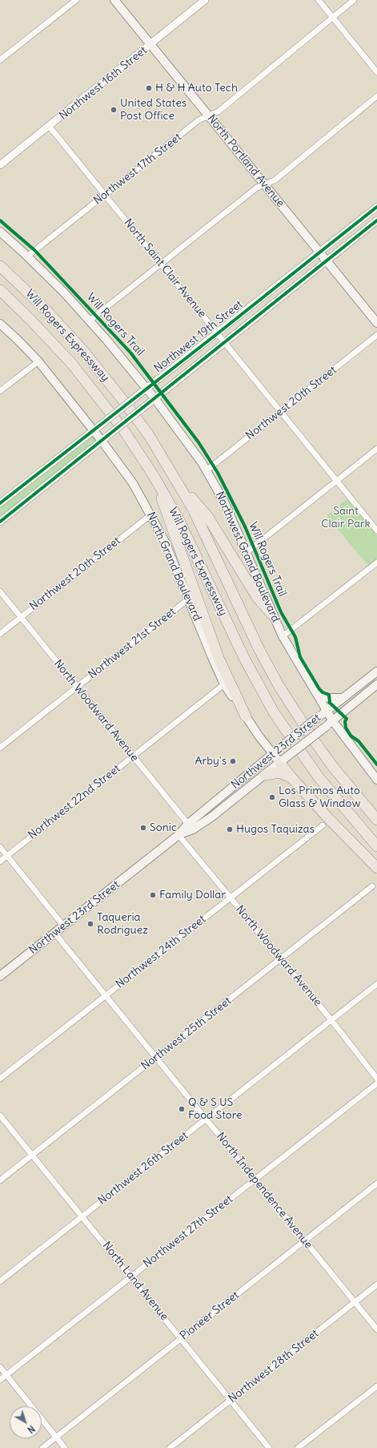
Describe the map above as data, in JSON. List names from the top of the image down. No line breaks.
{"streets":{"highway":["Will Rogers Expressway"],"main road":["North Portland Avenue","Northwest Grand Boulevard","North Grand Boulevard","Northwest 23rd Street"],"street":["Northwest 16th Street","Northwest 17th Street","North Saint Clair Avenue","Northwest 19th Street","Northwest 20th Street","Northwest 21st Street","North Woodward Avenue","Northwest 22nd Street","Northwest 24th Street","Northwest 25th Street","Northwest 26th Street","North Independence Avenue","Northwest 27th Street","North Land Avenue","Pioneer Street","Northwest 28th Street"],"cycle path":["Will Rogers Trail"]},"crossings":[["Northwest 16th Street","North Portland Avenue"],["Northwest 16th Street","North Saint Clair Avenue"],["North Portland Avenue","Northwest 17th Street"],["North Portland Avenue","Northwest 19th Street"],["Northwest 17th Street","North Saint Clair Avenue"],["Northwest 17th Street","Northwest Grand Boulevard"],["North Saint Clair Avenue","Northwest 19th Street"],["North Saint Clair Avenue","Northwest 20th Street"],["Northwest 19th Street","Northwest Grand Boulevard"],["Northwest 19th Street","North Grand Boulevard"],["Northwest 20th Street","Northwest Grand Boulevard"],["Northwest 20th Street","North Grand Boulevard"],["Northwest 20th Street","North Woodward Avenue"],["Northwest Grand Boulevard","Northwest 23rd Street"],["North Grand Boulevard","Northwest 21st Street"],["North Grand Boulevard","Northwest 23rd Street"],["North Grand Boulevard","Northwest 22nd Street"],["Northwest 21st Street","North Woodward Avenue"],["North Woodward Avenue","Northwest 23rd Street"],["North Woodward Avenue","Northwest 22nd Street"],["North Woodward Avenue","Northwest 24th Street"],["North Woodward Avenue","Northwest 25th Street"],["North Woodward Avenue","Northwest 26th Street"],["Northwest 23rd Street","North Independence Avenue"],["Northwest 24th Street","North Independence Avenue"],["Northwest 25th Street","North Independence Avenue"],["Northwest 25th Street","North Land Avenue"],["Northwest 26th Street","North Independence Avenue"],["Northwest 26th Street","North Land Avenue"],["North Independence Avenue","Northwest 27th Street"],["North Independence Avenue","Pioneer Street"],["North Independence Avenue","Northwest 28th Street"],["Northwest 27th Street","North Land Avenue"],["North Land Avenue","Pioneer Street"],["North Land Avenue","Northwest 28th Street"]],"parks":["Saint Clair Park"],"places":["H & H Auto Tech","United States Post Office","Arby's","Los Primos Auto Glass & Window","Sonic","Hugos Taquizas","Family Dollar","Taqueria Rodriguez","Q & S US Food Store"],"north":"bottom right"}
